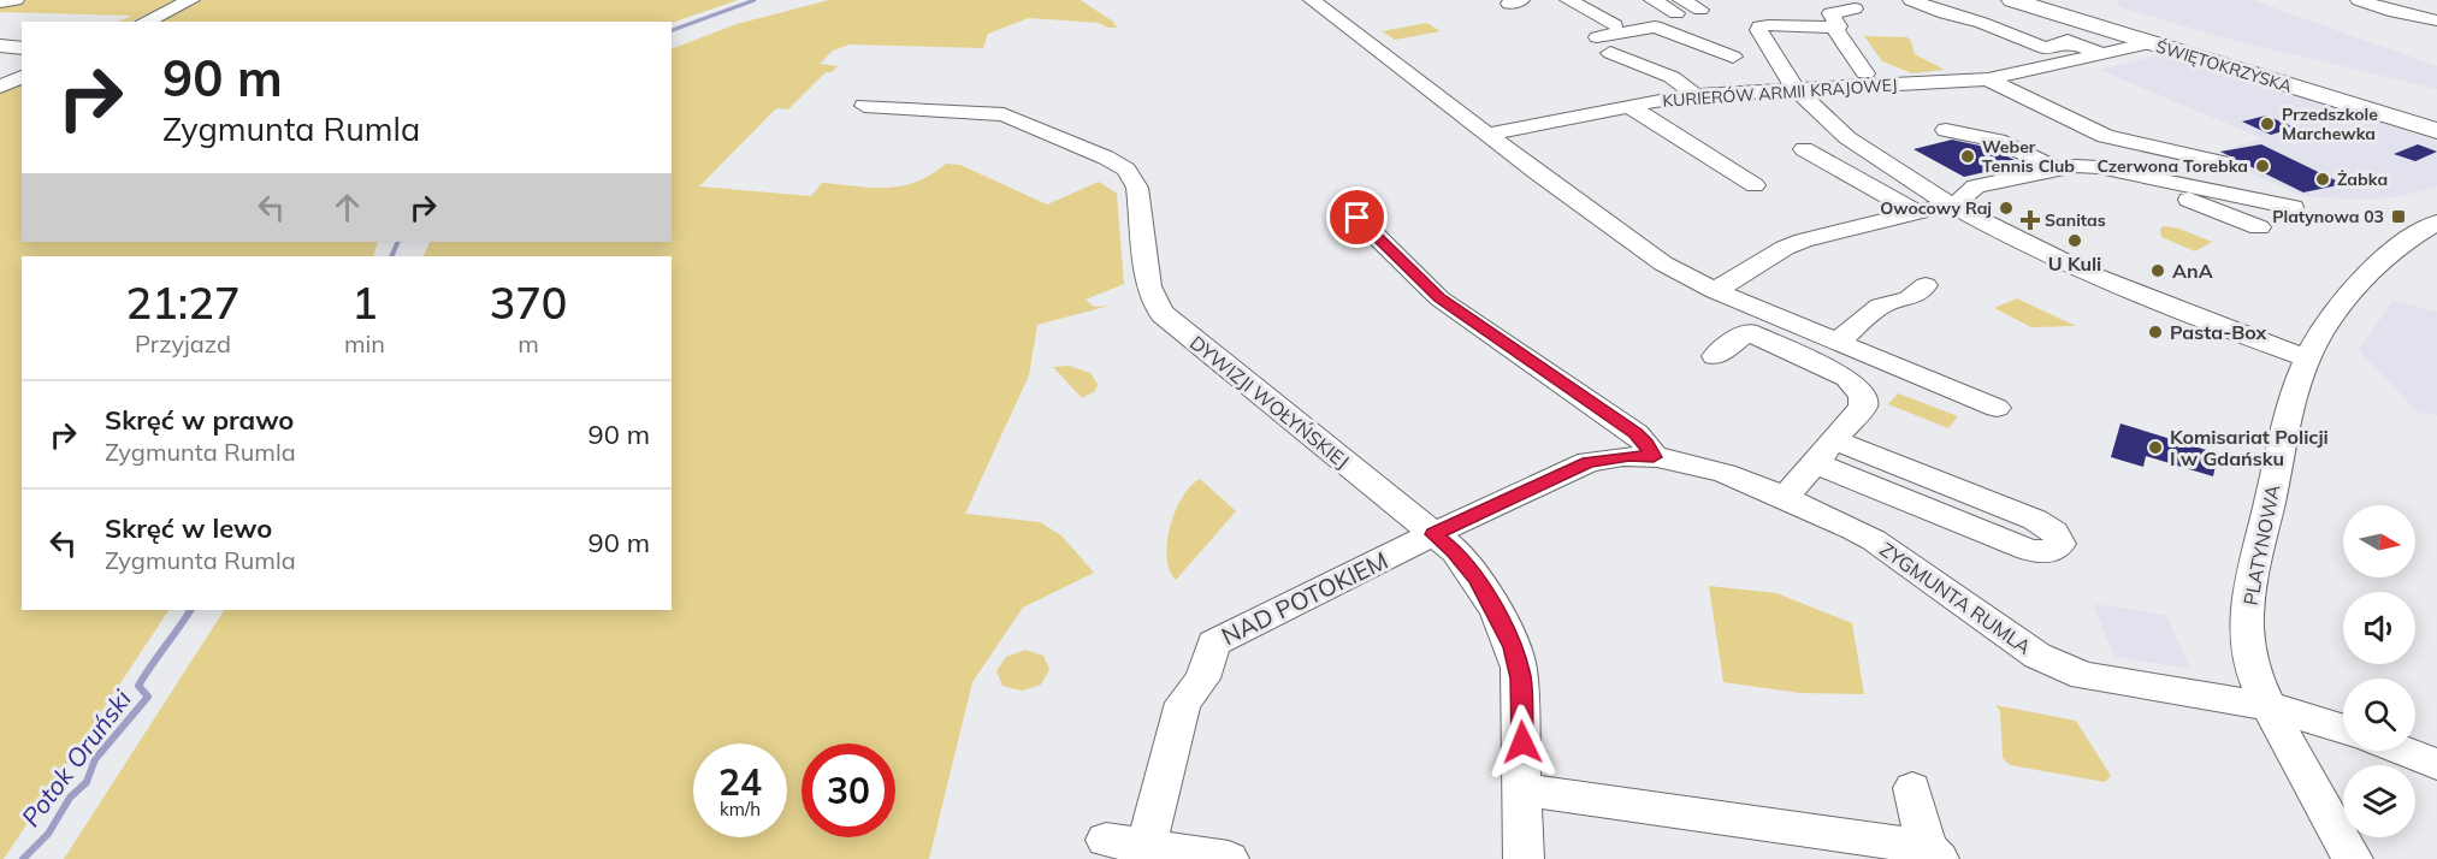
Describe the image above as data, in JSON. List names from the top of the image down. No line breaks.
{"streets":{"main road":["ŚWIĘTOKRZYSKA"],"street":["KURIERÓW ARMII KRAJOWEJ","DYWIZJI WOŁYŃSKIEJ","PLATYNOWA","NAD POTOKIEM","ZYGMUNTA RUMLA"]},"crossings":[["ŚWIĘTOKRZYSKA","KURIERÓW ARMII KRAJOWEJ"],["DYWIZJI WOŁYŃSKIEJ","NAD POTOKIEM"],["DYWIZJI WOŁYŃSKIEJ","ZYGMUNTA RUMLA"],["PLATYNOWA","ZYGMUNTA RUMLA"],["NAD POTOKIEM","ZYGMUNTA RUMLA"]],"water":["Potok Oruński"],"places":{"other":["Przedszkole Marchewka","Weber Tennis Club","Czerwona Torebka","Żabka","Owocowy Raj","U Kuli","AnA","Pasta-Box","Komisariat Policji I w Gdańsku"],"transit":["Platynowa 03"],"health":["Sanitas"]},"north":"right","page":{"turn":["90 m","Zygmunta Rumla"],"eta":["21:27","Przyjazd","1","min","370","m"],"list":[{"name":"Skręć w prawo","note":"Zygmunta Rumla","value":"90 m"},{"name":"Skręć w lewo","note":"Zygmunta Rumla","value":"90 m"}],"speed":"24 km/h","limit":"30"}}
